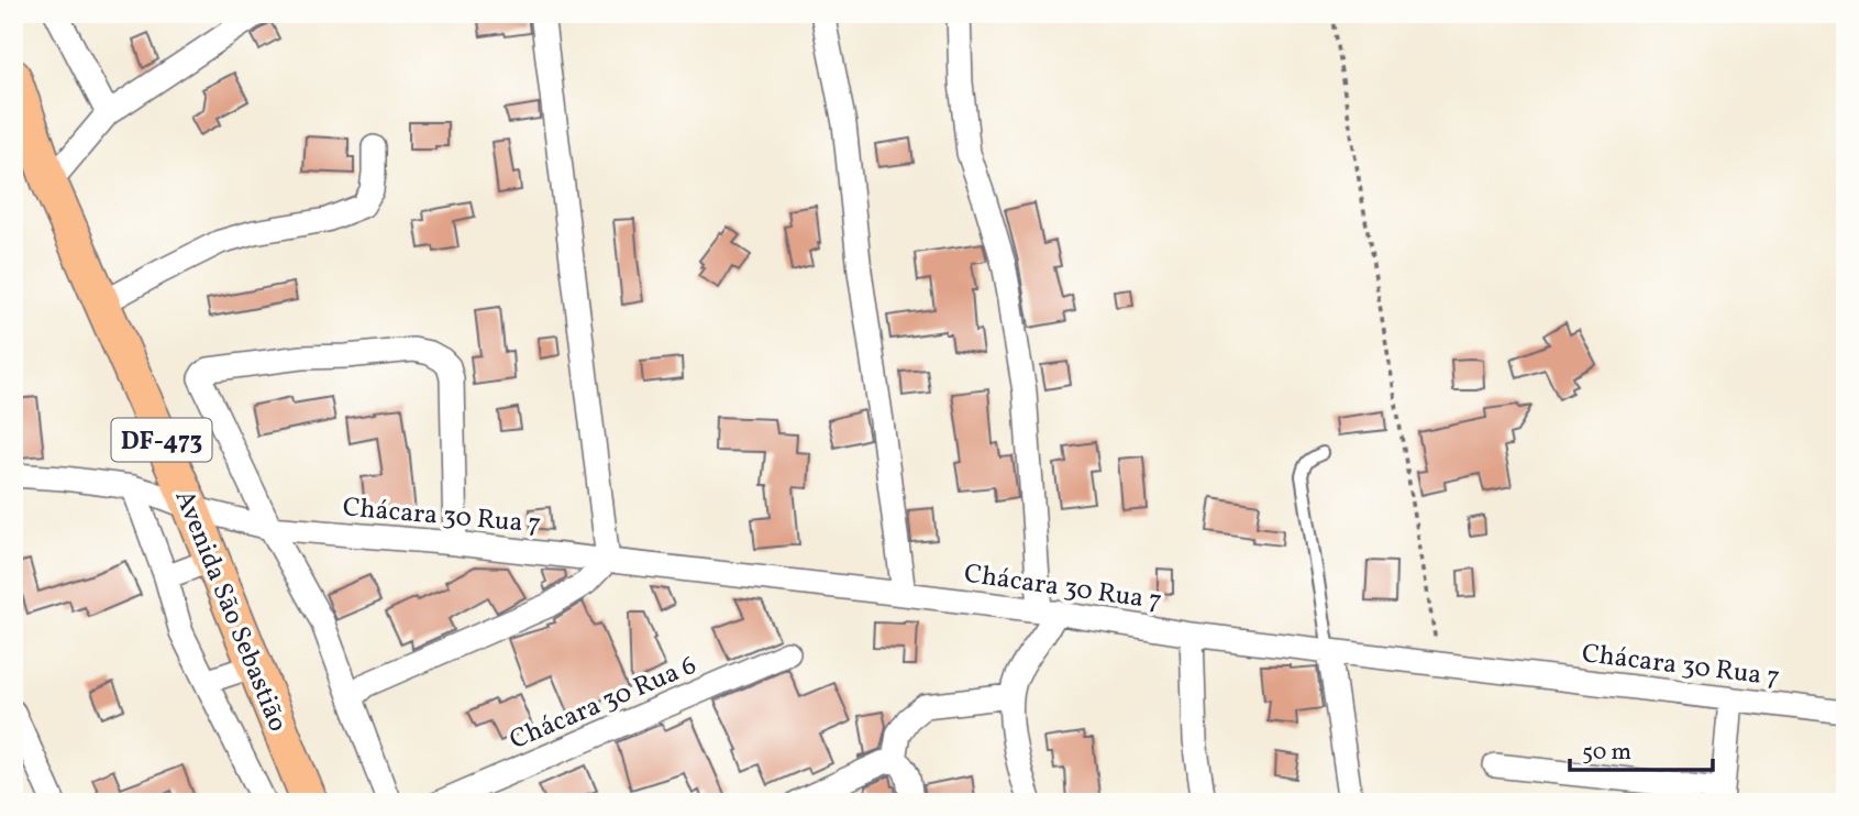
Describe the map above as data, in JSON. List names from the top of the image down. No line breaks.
{"streets":{"main road":["DF-473","Avenida São Sebastião"],"street":["Chácara 30 Rua 7","Chácara 30 Rua 6"]},"crossings":[["Chácara 30 Rua 7","Avenida São Sebastião"]],"scale_bar":"50 m"}
